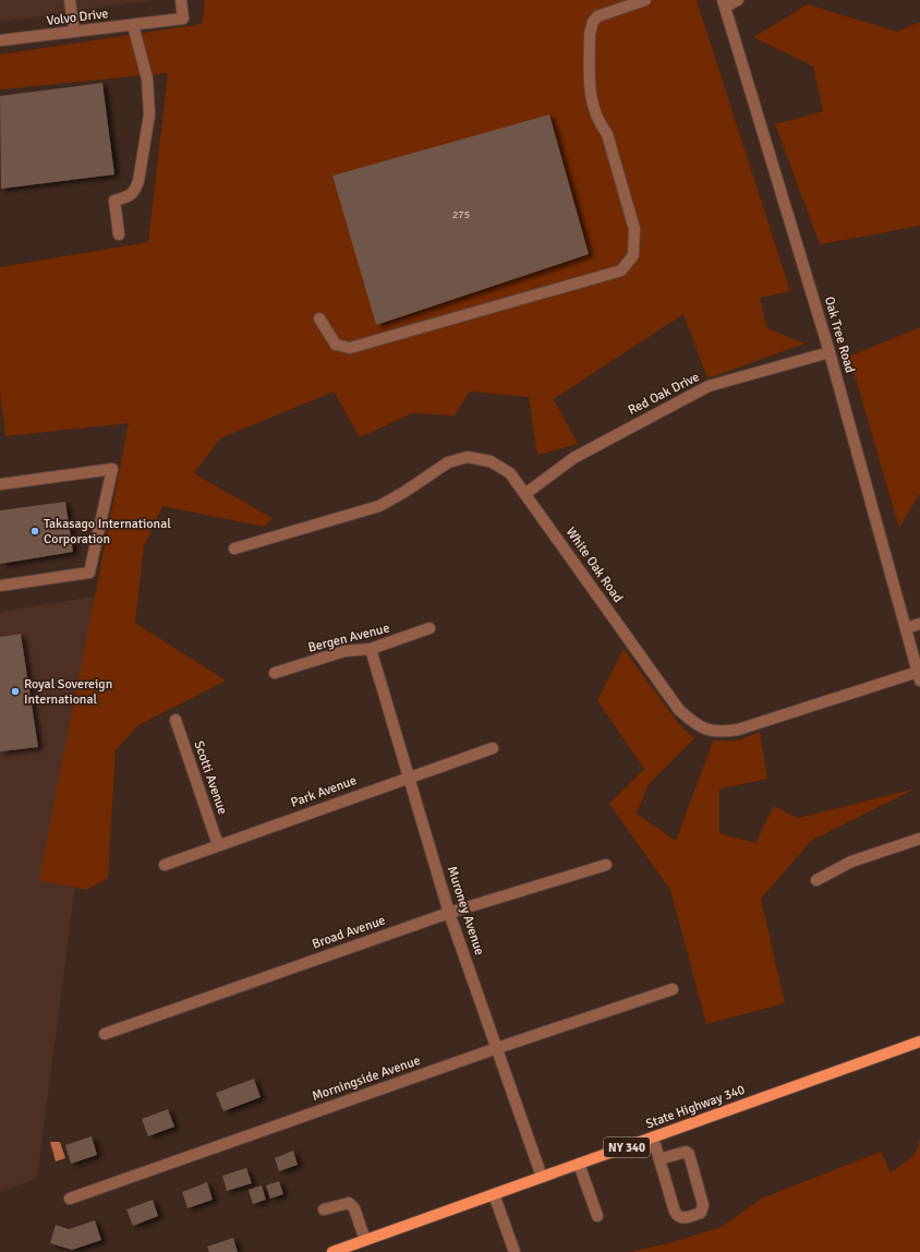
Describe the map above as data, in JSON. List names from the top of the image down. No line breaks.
{"streets":{"main road":["State Highway 340","NY 340"],"street":["Volvo Drive","Oak Tree Road","Red Oak Drive","White Oak Road","Bergen Avenue","Scotti Avenue","Park Avenue","Muroney Avenue","Broad Avenue","Morningside Avenue"]},"crossings":[["Oak Tree Road","Red Oak Drive"],["Oak Tree Road","White Oak Road"],["Red Oak Drive","White Oak Road"],["Bergen Avenue","Muroney Avenue"],["Scotti Avenue","Park Avenue"],["Park Avenue","Muroney Avenue"],["Muroney Avenue","Broad Avenue"],["Muroney Avenue","Morningside Avenue"],["Muroney Avenue","State Highway 340"]],"places":["Takasago International Corporation","Royal Sovereign International"],"house_numbers":["275"]}
